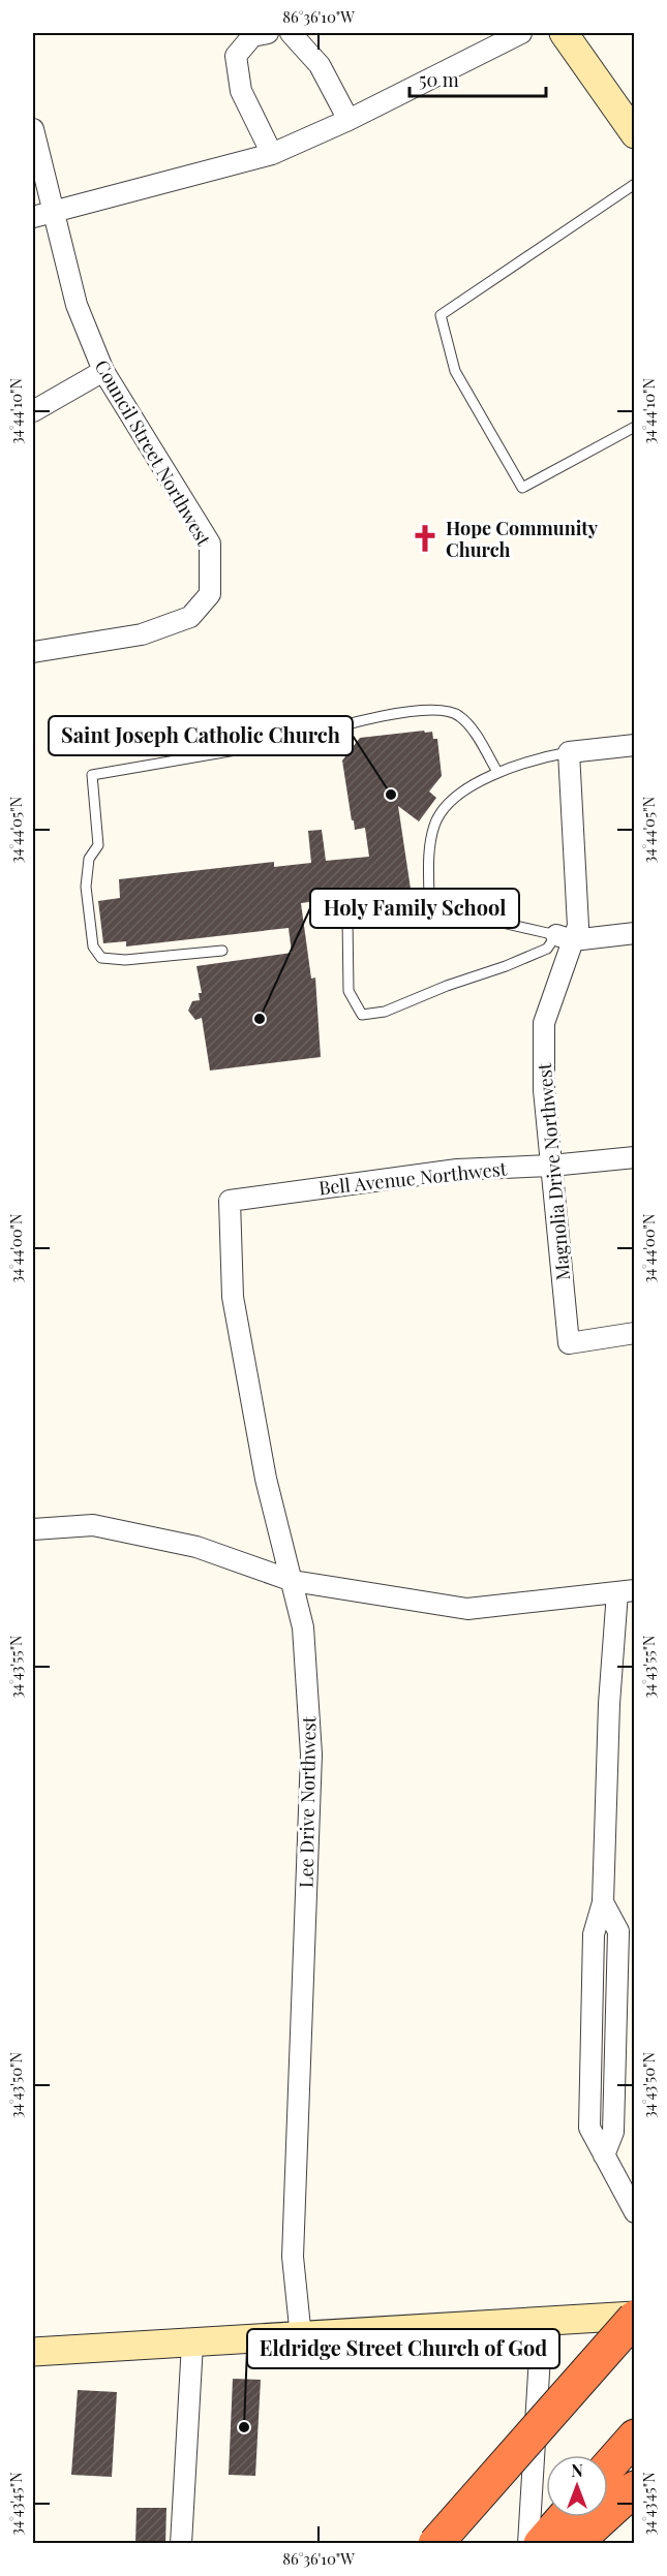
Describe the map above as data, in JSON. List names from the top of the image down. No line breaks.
{"streets":{"street":["Council Street Northwest","Magnolia Drive Northwest","Bell Avenue Northwest","Lee Drive Northwest"]},"crossings":[["Magnolia Drive Northwest","Bell Avenue Northwest"],["Bell Avenue Northwest","Lee Drive Northwest"]],"places":{"church":["Hope Community Church"],"other":["Saint Joseph Catholic Church","Holy Family School","Eldridge Street Church of God"]},"scale_bar":"50 m","north":"top","coordinates":["86°36'10\"W","34°44'10\"N","34°44'05\"N","34°44'00\"N","34°43'55\"N","34°43'50\"N","34°43'45\"N"]}
